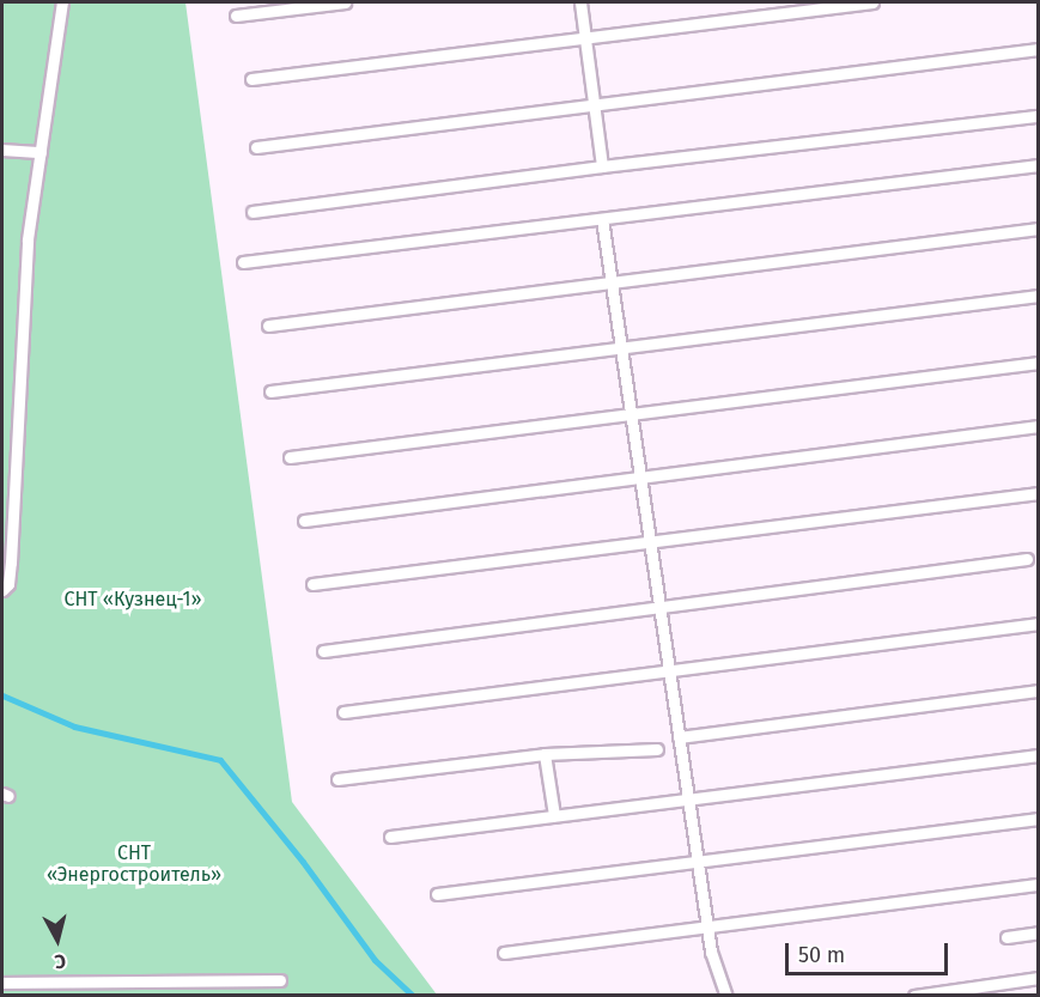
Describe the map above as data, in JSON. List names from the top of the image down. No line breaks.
{"parks":["СНТ «Кузнец-1»","СНТ «Энергостроитель»"],"scale_bar":"50 m","north":"bottom"}
